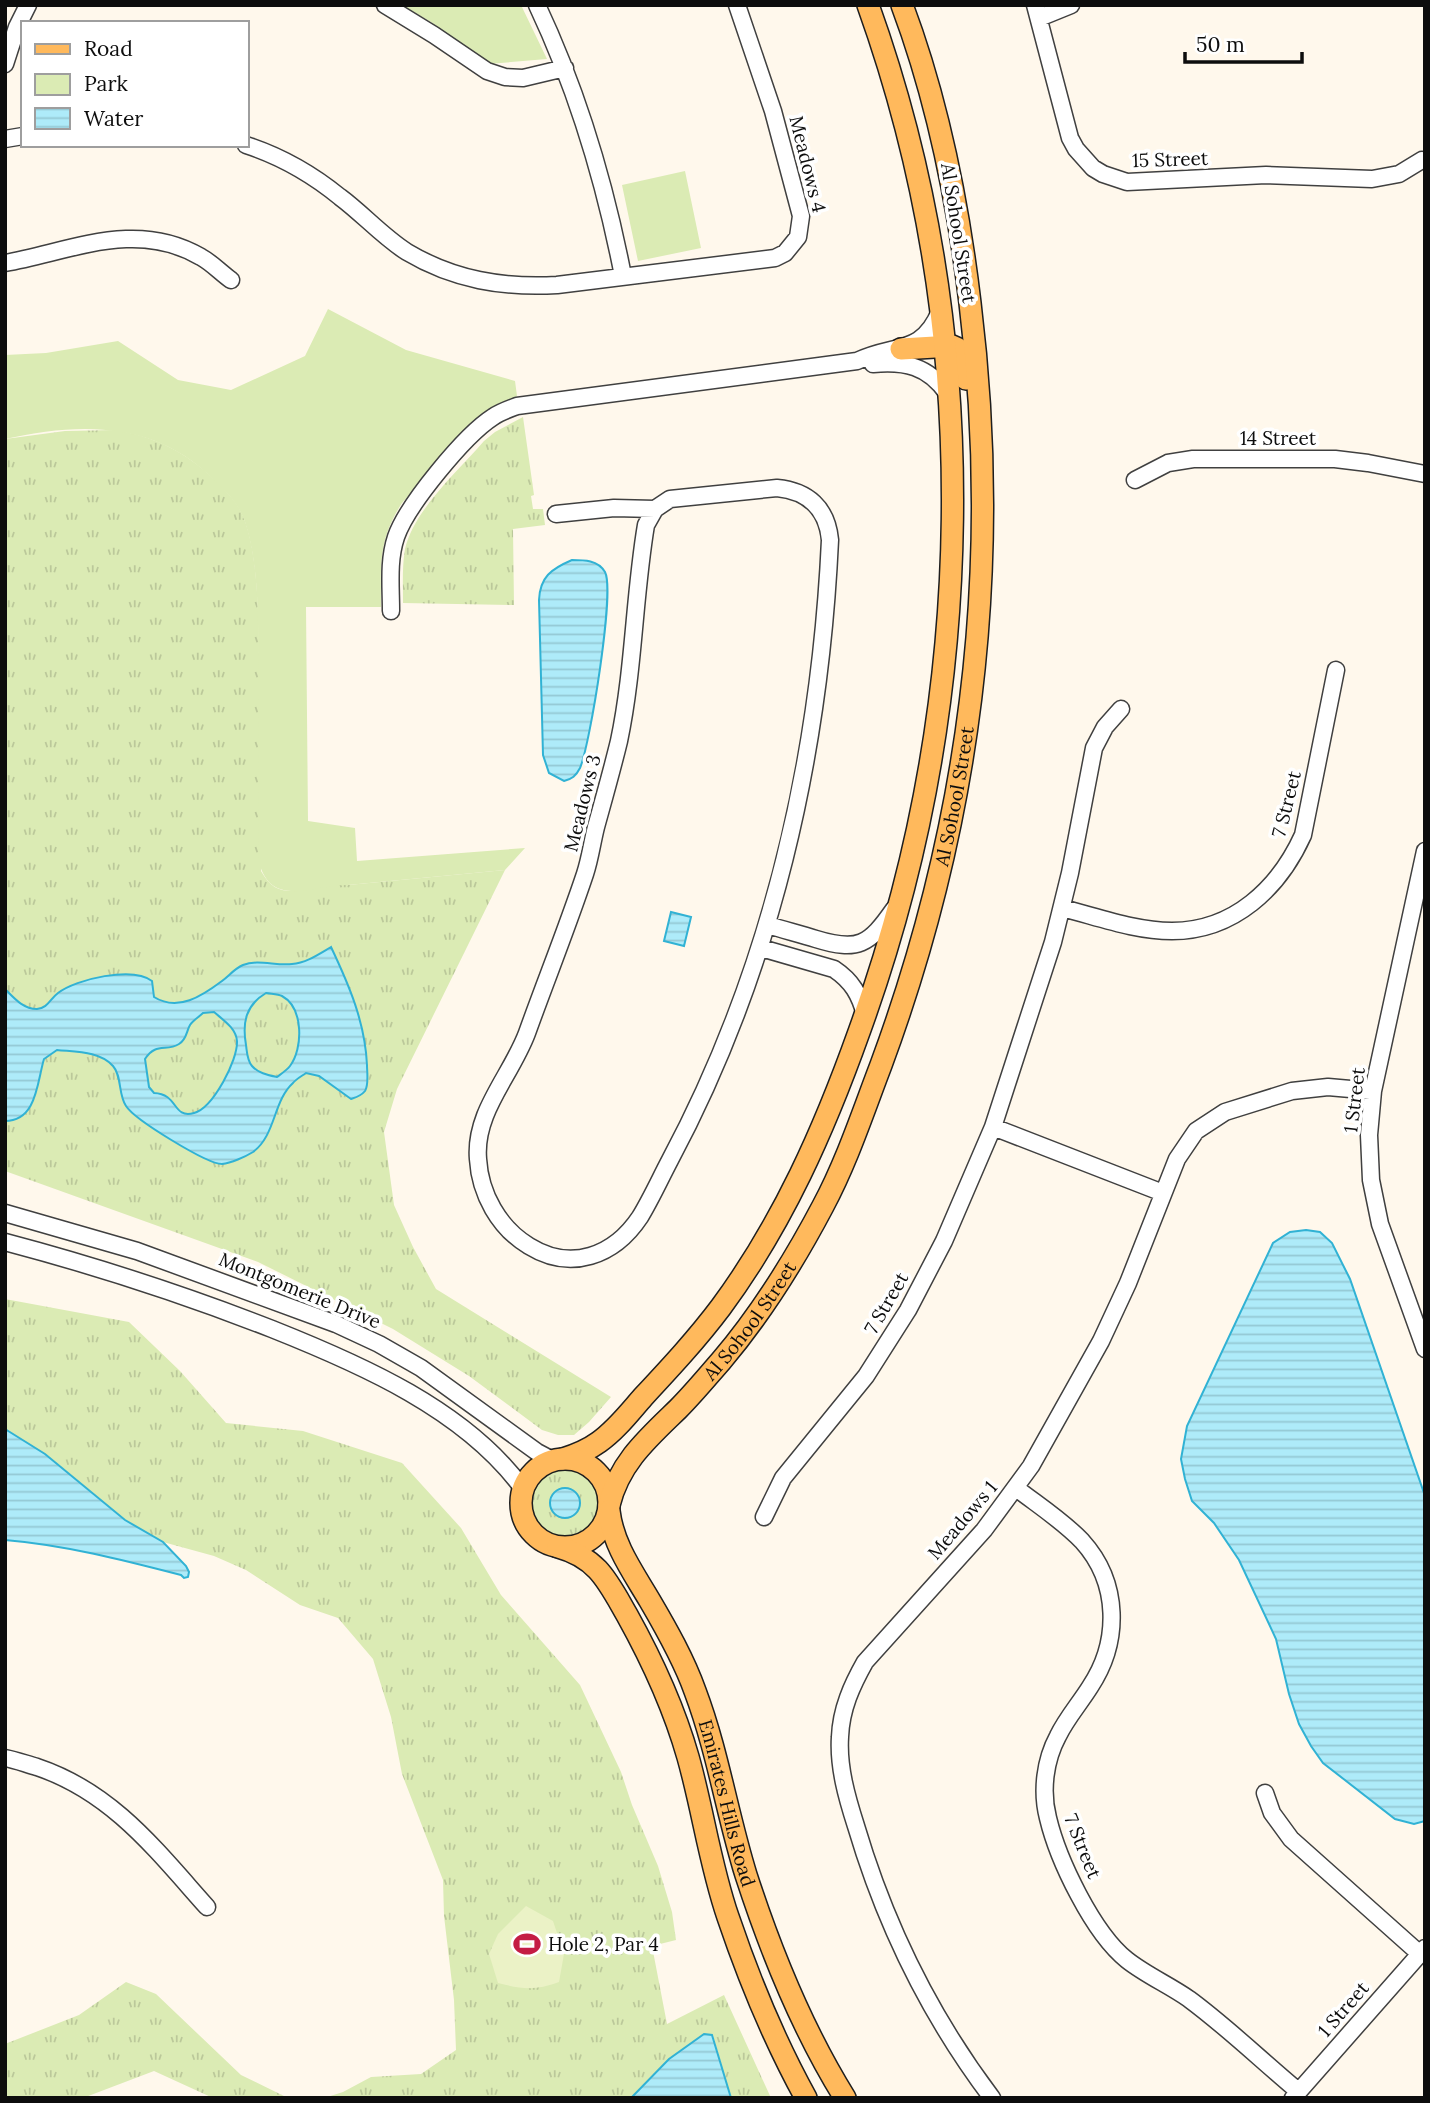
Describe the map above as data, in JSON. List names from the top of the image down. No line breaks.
{"streets":{"main road":["Al Sohool Street","Emirates Hills Road"],"street":["15 Street","Meadows 4","14 Street","Meadows 3","7 Street","1 Street","Montgomerie Drive","Meadows 1"]},"crossings":[["Al Sohool Street","Montgomerie Drive"],["Al Sohool Street","Emirates Hills Road"],["7 Street","1 Street"],["7 Street","Meadows 1"],["1 Street","Meadows 1"],["Montgomerie Drive","Emirates Hills Road"]],"places":{"sports":["Hole 2, Par 4"]},"legend":["Road","Park","Water"],"scale_bar":"50 m"}
